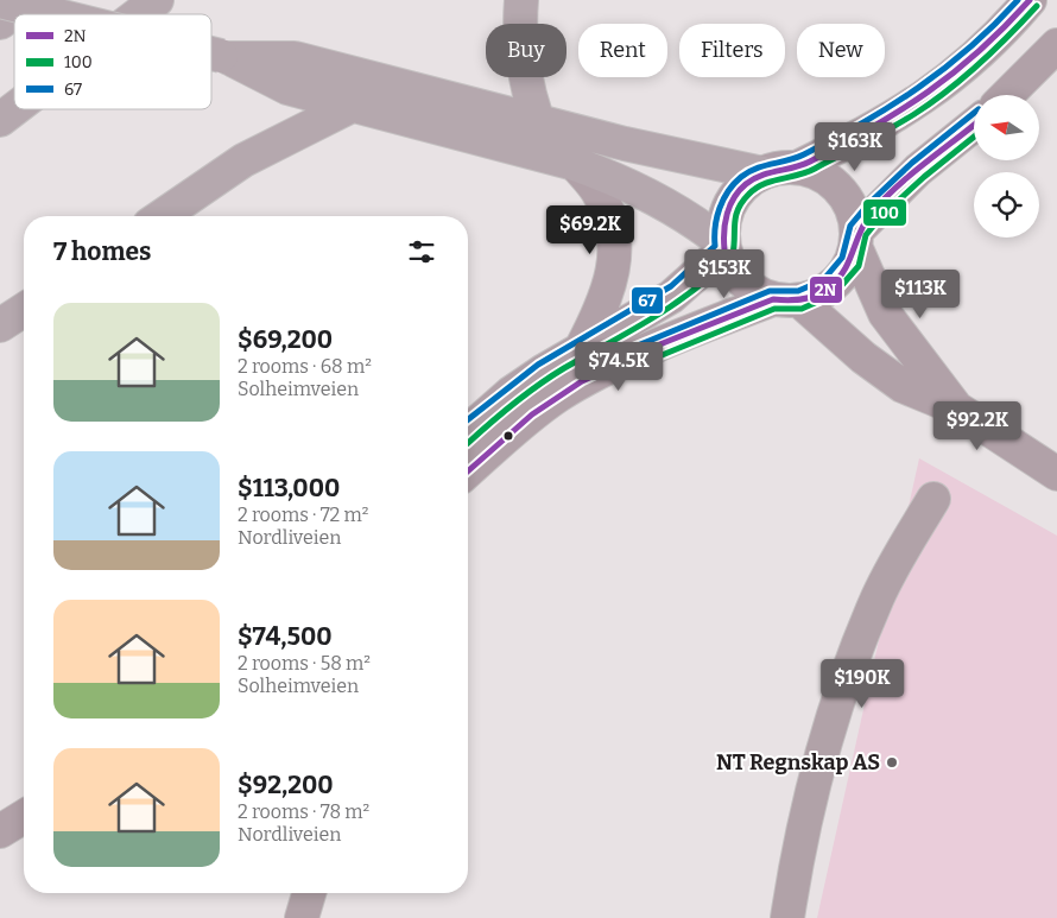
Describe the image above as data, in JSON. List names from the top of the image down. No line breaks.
{"places":["NT Regnskap AS"],"lines":["transit line 2N","transit line 67","transit line 100"],"legend":["2N","100","67"],"north":"left","page":{"chip":["Buy","Rent","Filters","New"],"price":["$163K","$69.2K","$153K","$113K","$74.5K","$92.2K","$190K"],"heading":"7 homes","list":[{"name":"$69,200","note":"2 rooms · 68 m² · Solheimveien"},{"name":"$113,000","note":"2 rooms · 72 m² · Nordliveien"},{"name":"$74,500","note":"2 rooms · 58 m² · Solheimveien"},{"name":"$92,200","note":"2 rooms · 78 m² · Nordliveien"}]}}
